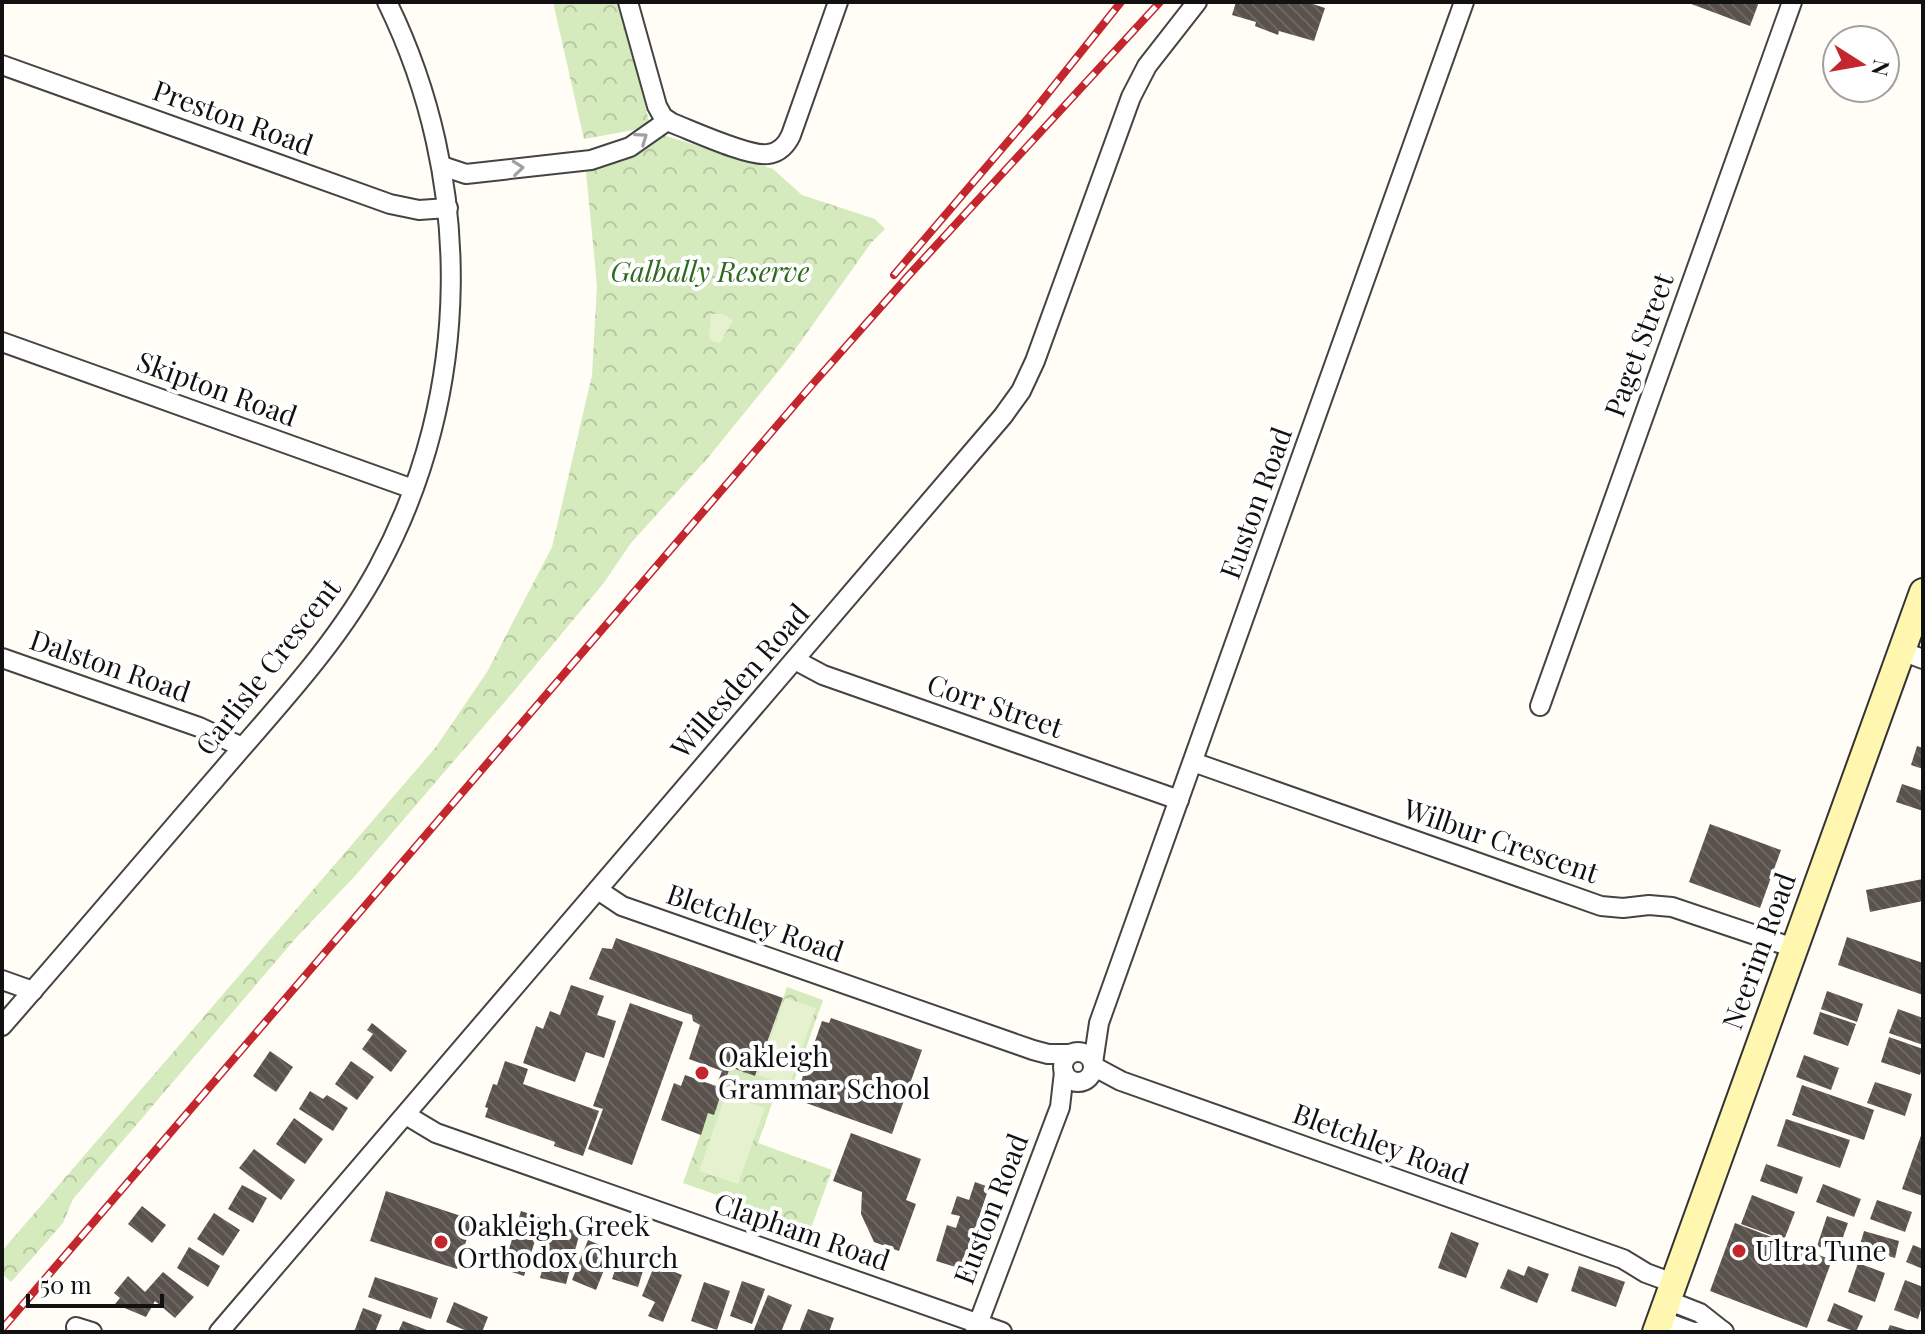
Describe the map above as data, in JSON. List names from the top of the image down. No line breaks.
{"streets":{"street":["Preston Road","Paget Street","Skipton Road","Euston Road","Dalston Road","Carlisle Crescent","Willesden Road","Corr Street","Wilbur Crescent","Bletchley Road","Neerim Road","Clapham Road"]},"crossings":[["Preston Road","Carlisle Crescent"],["Skipton Road","Carlisle Crescent"],["Euston Road","Corr Street"],["Euston Road","Wilbur Crescent"],["Euston Road","Bletchley Road"],["Euston Road","Clapham Road"],["Dalston Road","Carlisle Crescent"],["Willesden Road","Corr Street"],["Willesden Road","Bletchley Road"],["Willesden Road","Clapham Road"],["Wilbur Crescent","Neerim Road"],["Bletchley Road","Neerim Road"]],"parks":["Galbally Reserve"],"places":["Oakleigh Grammar School","Oakleigh Greek Orthodox Church","Ultra Tune"],"scale_bar":"50 m","north":"right"}
